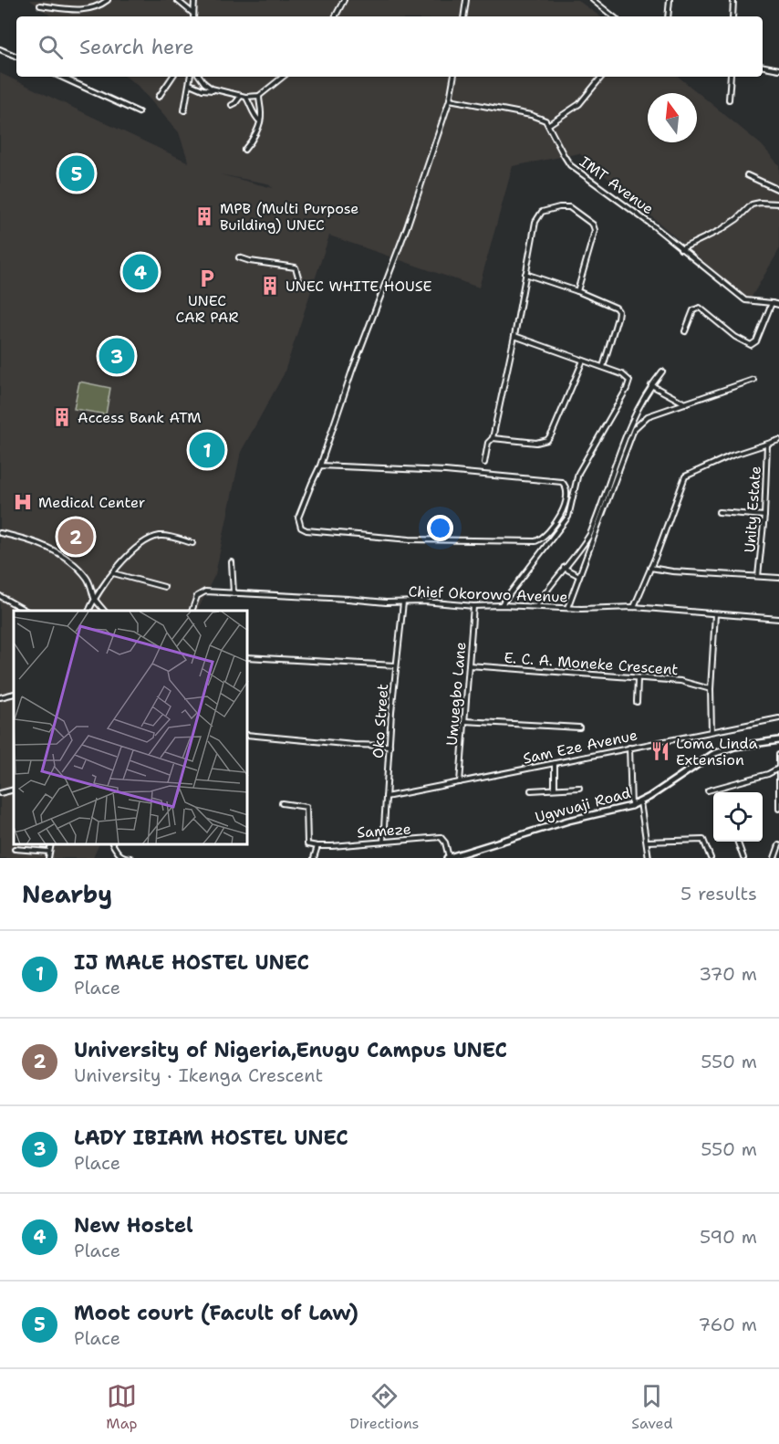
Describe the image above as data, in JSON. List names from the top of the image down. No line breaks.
{"streets":{"main road":["Ugwuaji Road"],"street":["IMT Avenue","Unity Estate","Chief Okorowo Avenue","E. C. A. Moneke Crescent","Umuegbo Lane","Oko Street","Sam Eze Avenue","Sameze"]},"crossings":[["Chief Okorowo Avenue","Umuegbo Lane"],["Chief Okorowo Avenue","Oko Street"],["E. C. A. Moneke Crescent","Umuegbo Lane"],["Umuegbo Lane","Sam Eze Avenue"],["Oko Street","Sam Eze Avenue"],["Oko Street","Sameze"],["Ugwuaji Road","Sameze"]],"places":{"building":["MPB (Multi Purpose Building) UNEC","UNEC WHITE HOUSE","Access Bank ATM"],"parking":["UNEC CAR PAR"],"hospital":["Medical Center"],"restaurant":["Loma Linda Extension"]},"north":"top","page":{"search":"Search here","pins":["5","4","3","1","2"],"heading":["Nearby","5 results"],"list":[{"mark":"1","name":"IJ MALE HOSTEL UNEC","note":"Place","value":"370 m"},{"mark":"2","name":"University of Nigeria,Enugu Campus UNEC","note":"University · Ikenga Crescent","value":"550 m"},{"mark":"3","name":"LADY IBIAM HOSTEL UNEC","note":"Place","value":"550 m"},{"mark":"4","name":"New Hostel","note":"Place","value":"590 m"},{"mark":"5","name":"Moot court (Facult of Law)","note":"Place","value":"760 m"}],"nav":["Map","Directions","Saved"]}}
